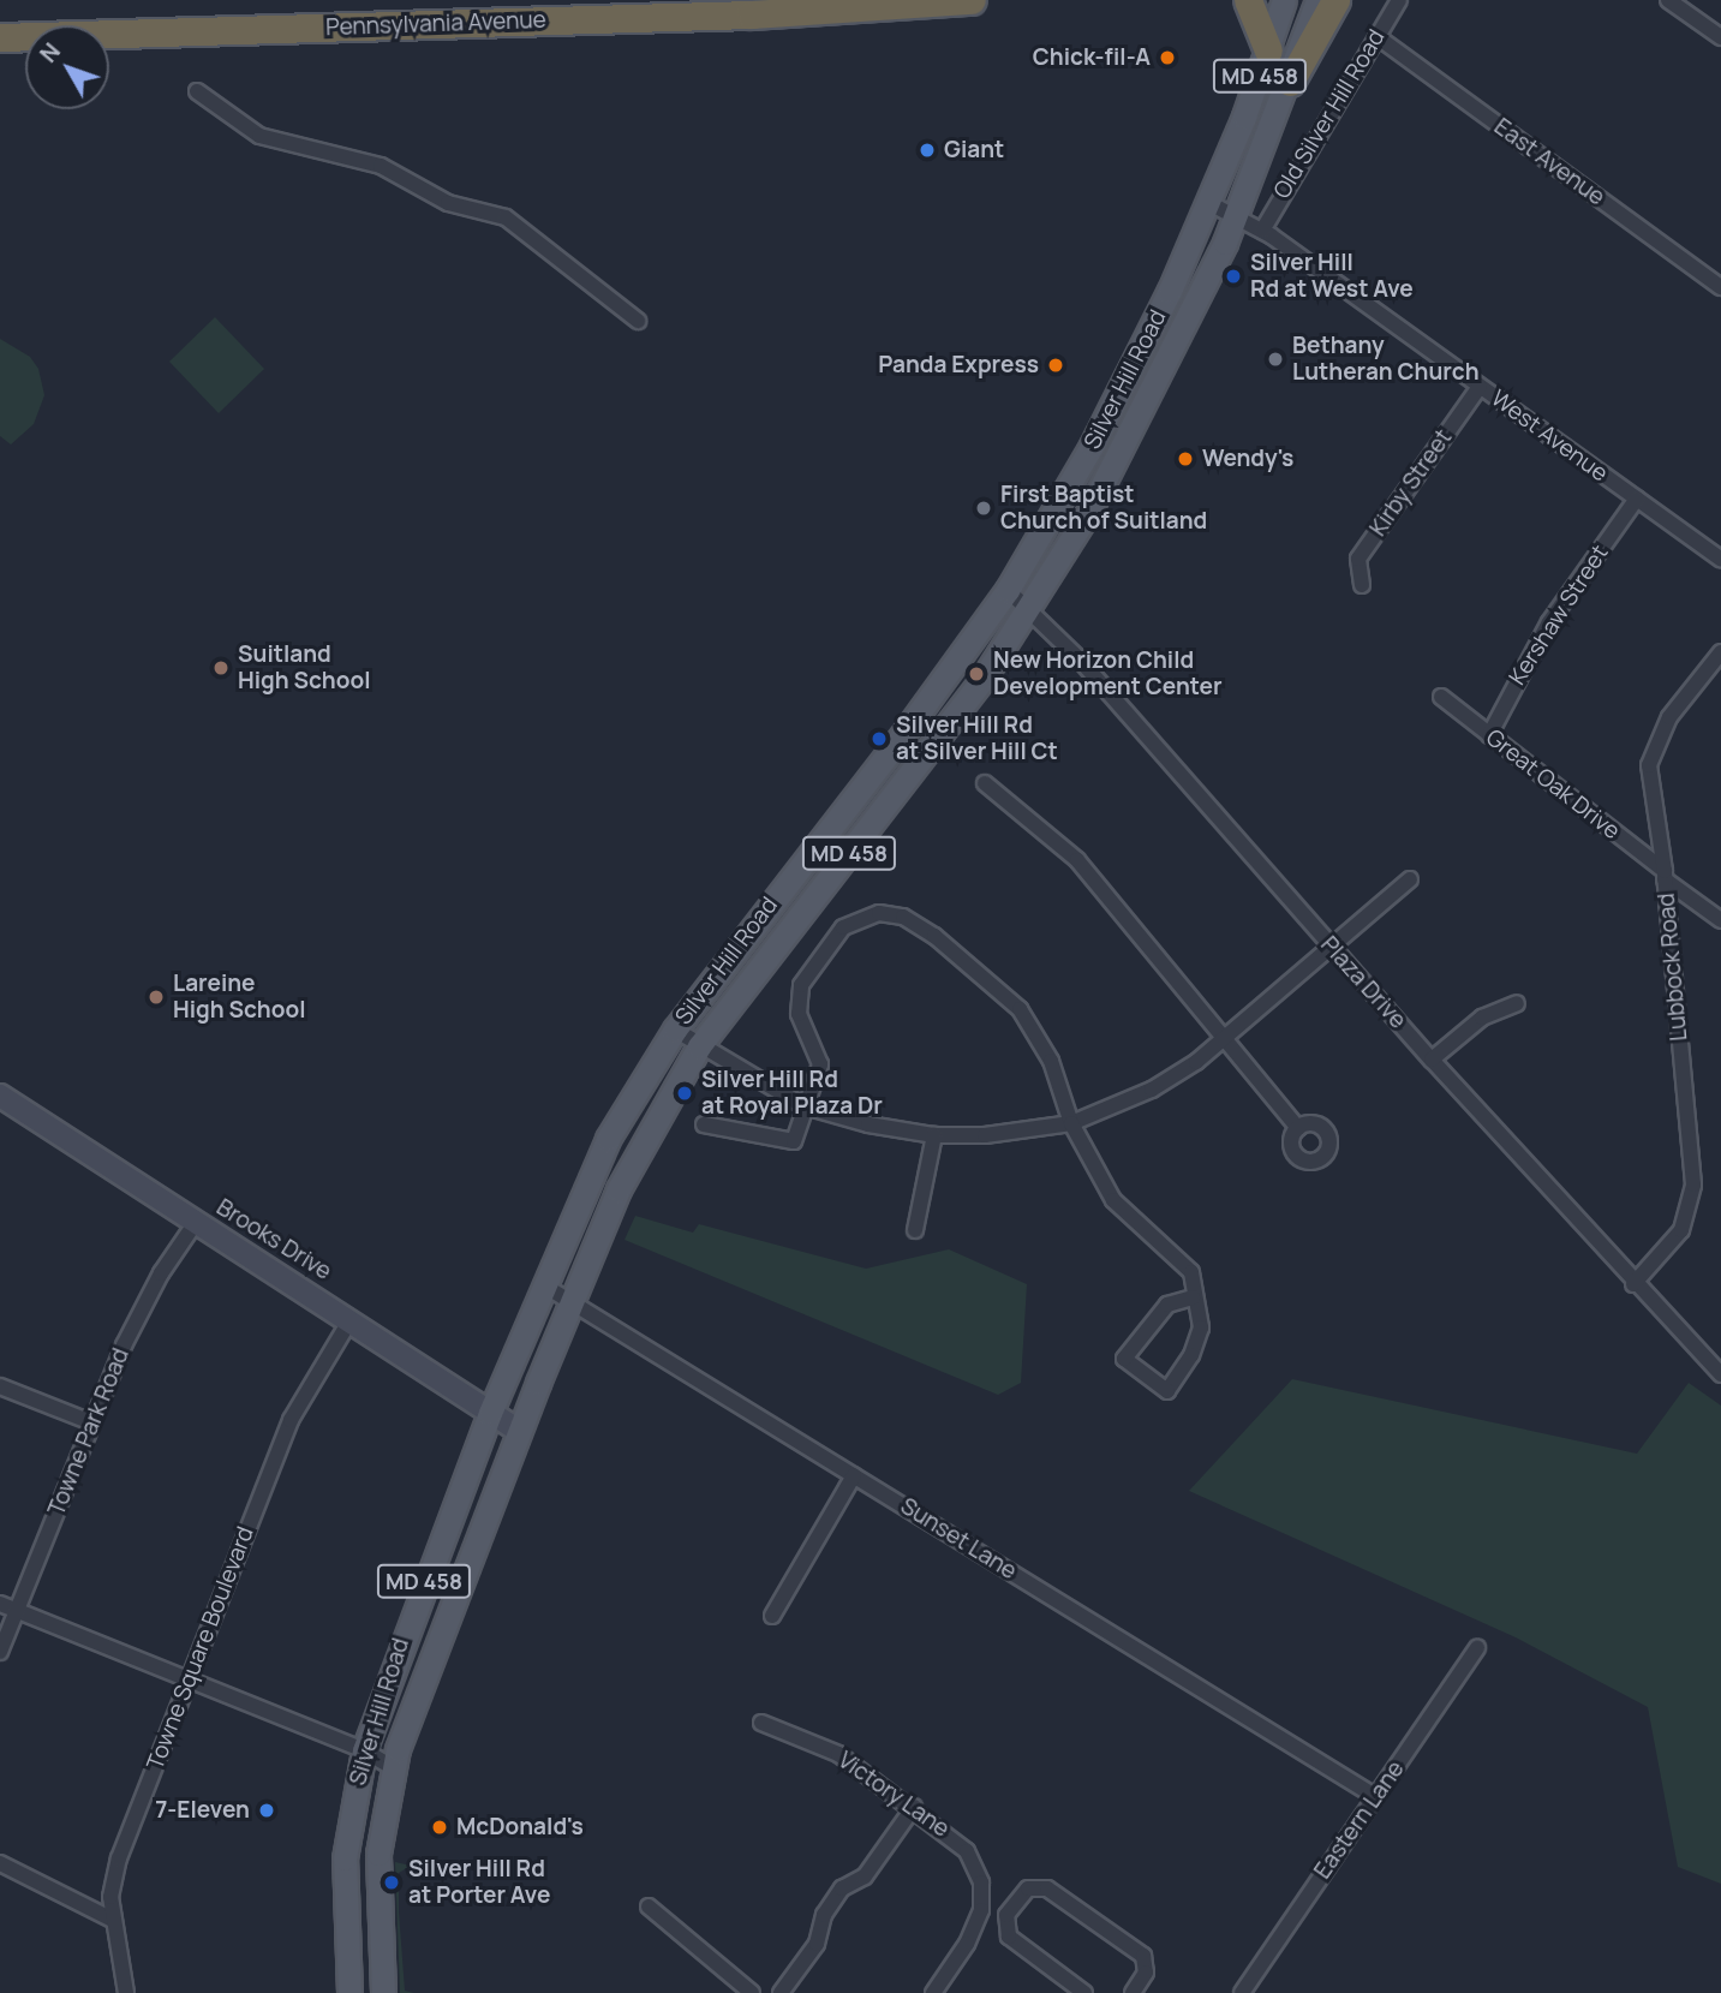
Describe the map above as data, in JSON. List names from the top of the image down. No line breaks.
{"streets":{"highway":["Pennsylvania Avenue"],"main road":["MD 458","Silver Hill Road"],"street":["Old Silver Hill Road","East Avenue","West Avenue","Kirby Street","Kershaw Street","Great Oak Drive","Lubbock Road","Plaza Drive","Brooks Drive","Towne Park Road","Sunset Lane","Towne Square Boulevard","Victory Lane","Eastern Lane"]},"crossings":[["Old Silver Hill Road","East Avenue"],["Old Silver Hill Road","West Avenue"],["Silver Hill Road","West Avenue"],["Silver Hill Road","Plaza Drive"],["Silver Hill Road","Brooks Drive"],["Silver Hill Road","Sunset Lane"],["West Avenue","Kirby Street"],["West Avenue","Kershaw Street"],["Kershaw Street","Great Oak Drive"],["Great Oak Drive","Lubbock Road"],["Lubbock Road","Plaza Drive"],["Brooks Drive","Towne Park Road"],["Brooks Drive","Towne Square Boulevard"],["Sunset Lane","Eastern Lane"]],"places":["Chick-fil-A","Giant","Silver Hill Rd at West Ave","Bethany Lutheran Church","Panda Express","Wendy's","First Baptist Church of Suitland","Suitland High School","New Horizon Child Development Center","Silver Hill Rd at Silver Hill Ct","Lareine High School","Silver Hill Rd at Royal Plaza Dr","7-Eleven","McDonald's","Silver Hill Rd at Porter Ave"],"north":"top left"}
